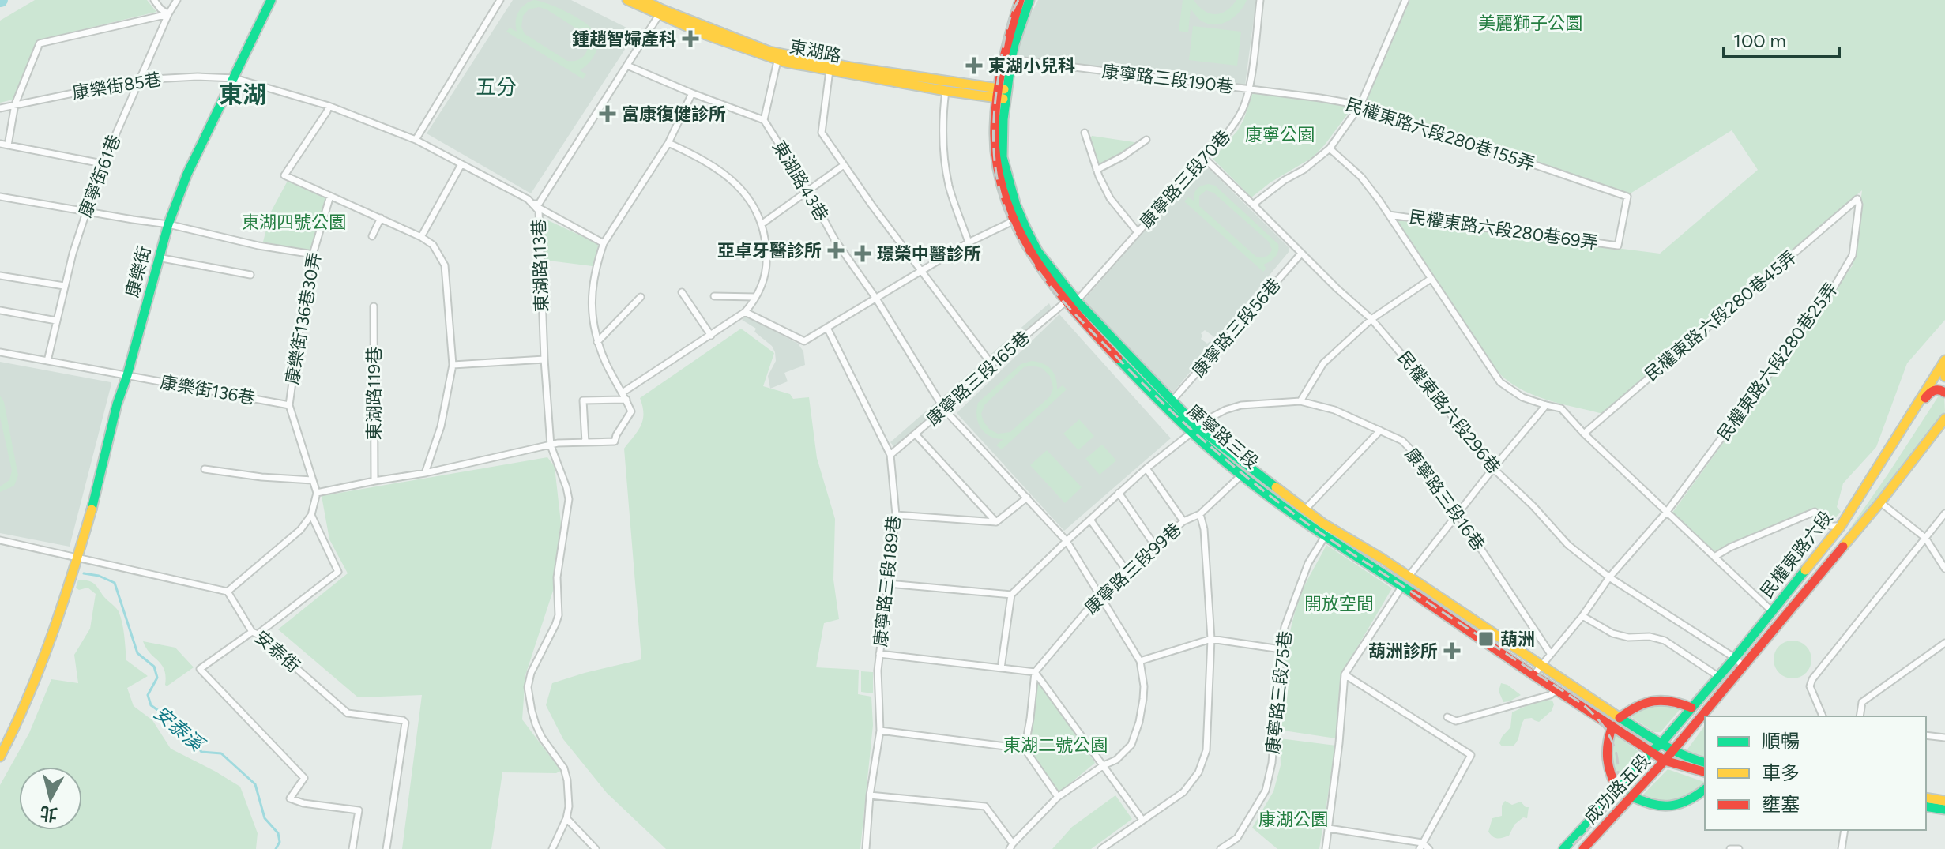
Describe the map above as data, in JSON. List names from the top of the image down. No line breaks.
{"streets":{"main road":["東湖路","康樂街","康寧路三段","民權東路六段","成功路五段"],"street":["康寧路三段190巷","康樂街85巷","民權東路六段280巷155弄","康寧街61巷","康寧路三段70巷","東湖路43巷","民權東路六段280巷69弄","東湖路113巷","民權東路六段280巷45弄","康樂街136巷30弄","康寧路三段56巷","民權東路六段280巷25弄","康寧路三段165巷","康樂街136巷","東湖路119巷","民權東路六段296巷","康寧路三段16巷","康寧路三段99巷","康寧路三段189巷","安泰街","康寧路三段75巷"]},"crossings":[["東湖路","東湖路113巷"],["東湖路","康寧路三段"],["康寧路三段190巷","民權東路六段280巷155弄"],["康寧路三段190巷","康寧路三段70巷"],["康寧路三段190巷","康寧路三段"],["康樂街85巷","康寧街61巷"],["康樂街85巷","東湖路113巷"],["康樂街85巷","康樂街"],["民權東路六段280巷155弄","康寧路三段70巷"],["民權東路六段280巷155弄","民權東路六段280巷69弄"],["康寧街61巷","康樂街136巷"],["康寧路三段70巷","民權東路六段296巷"],["康寧路三段70巷","康寧路三段"],["東湖路43巷","康寧路三段165巷"],["東湖路43巷","康寧路三段16巷"],["東湖路43巷","康寧路三段99巷"],["康樂街","康樂街136巷"],["民權東路六段280巷45弄","民權東路六段280巷25弄"],["康樂街136巷30弄","康樂街136巷"],["康寧路三段56巷","民權東路六段296巷"],["康寧路三段56巷","康寧路三段"],["民權東路六段280巷25弄","民權東路六段296巷"],["康寧路三段165巷","康寧路三段"],["康寧路三段165巷","康寧路三段189巷"],["民權東路六段296巷","民權東路六段"],["康寧路三段","康寧路三段16巷"],["康寧路三段","民權東路六段"],["康寧路三段","康寧路三段99巷"],["康寧路三段","康寧路三段75巷"],["康寧路三段","成功路五段"],["民權東路六段","成功路五段"]],"districts":["五分","東湖"],"water":["安泰溪"],"parks":["美麗獅子公圜","康寧公園","東湖四號公園","開放空間","東湖二號公園","康湖公園"],"places":{"health":["鍾趙智婦產科","東湖小兒科","富康復健診所","亞卓牙醫診所","璟榮中醫診所","葫洲診所"],"transit":["葫洲"]},"legend":["順暢","車多","壅塞"],"scale_bar":"100 m","north":"bottom"}
